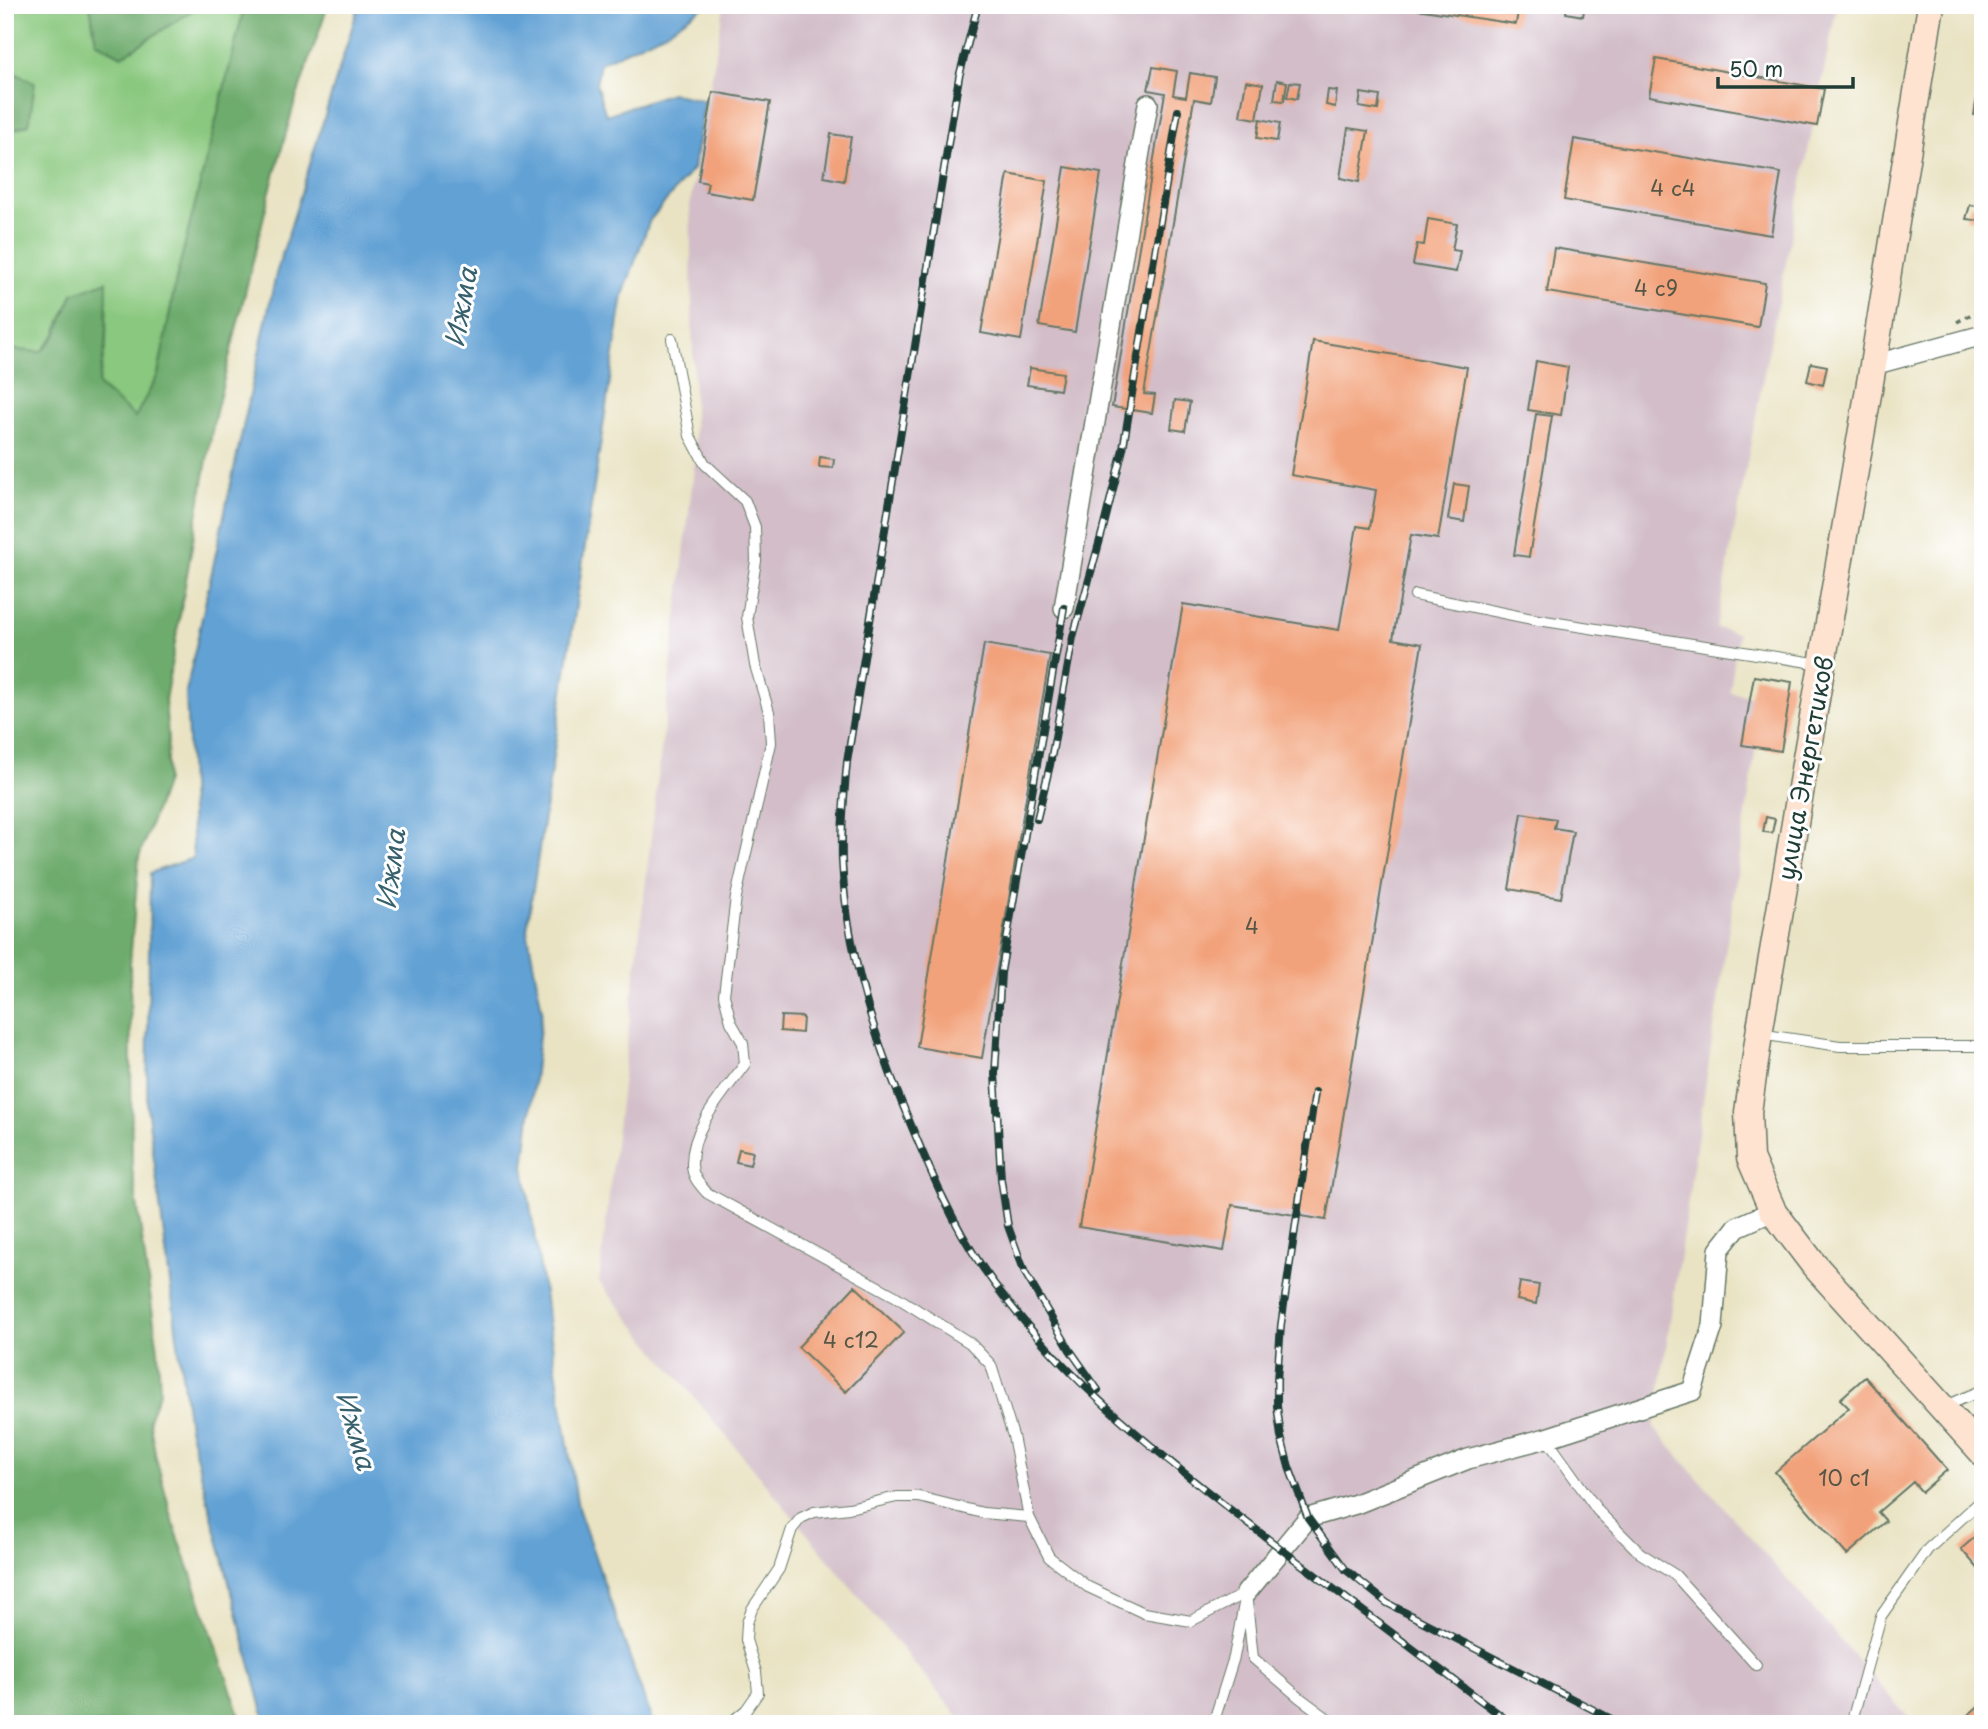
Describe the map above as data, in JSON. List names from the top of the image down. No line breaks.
{"streets":{"main road":["улица Энергетиков"]},"water":["Ижма"],"house_numbers":["4 с4","4 с9","4","4 с12","10 с1"],"scale_bar":"50 m"}
